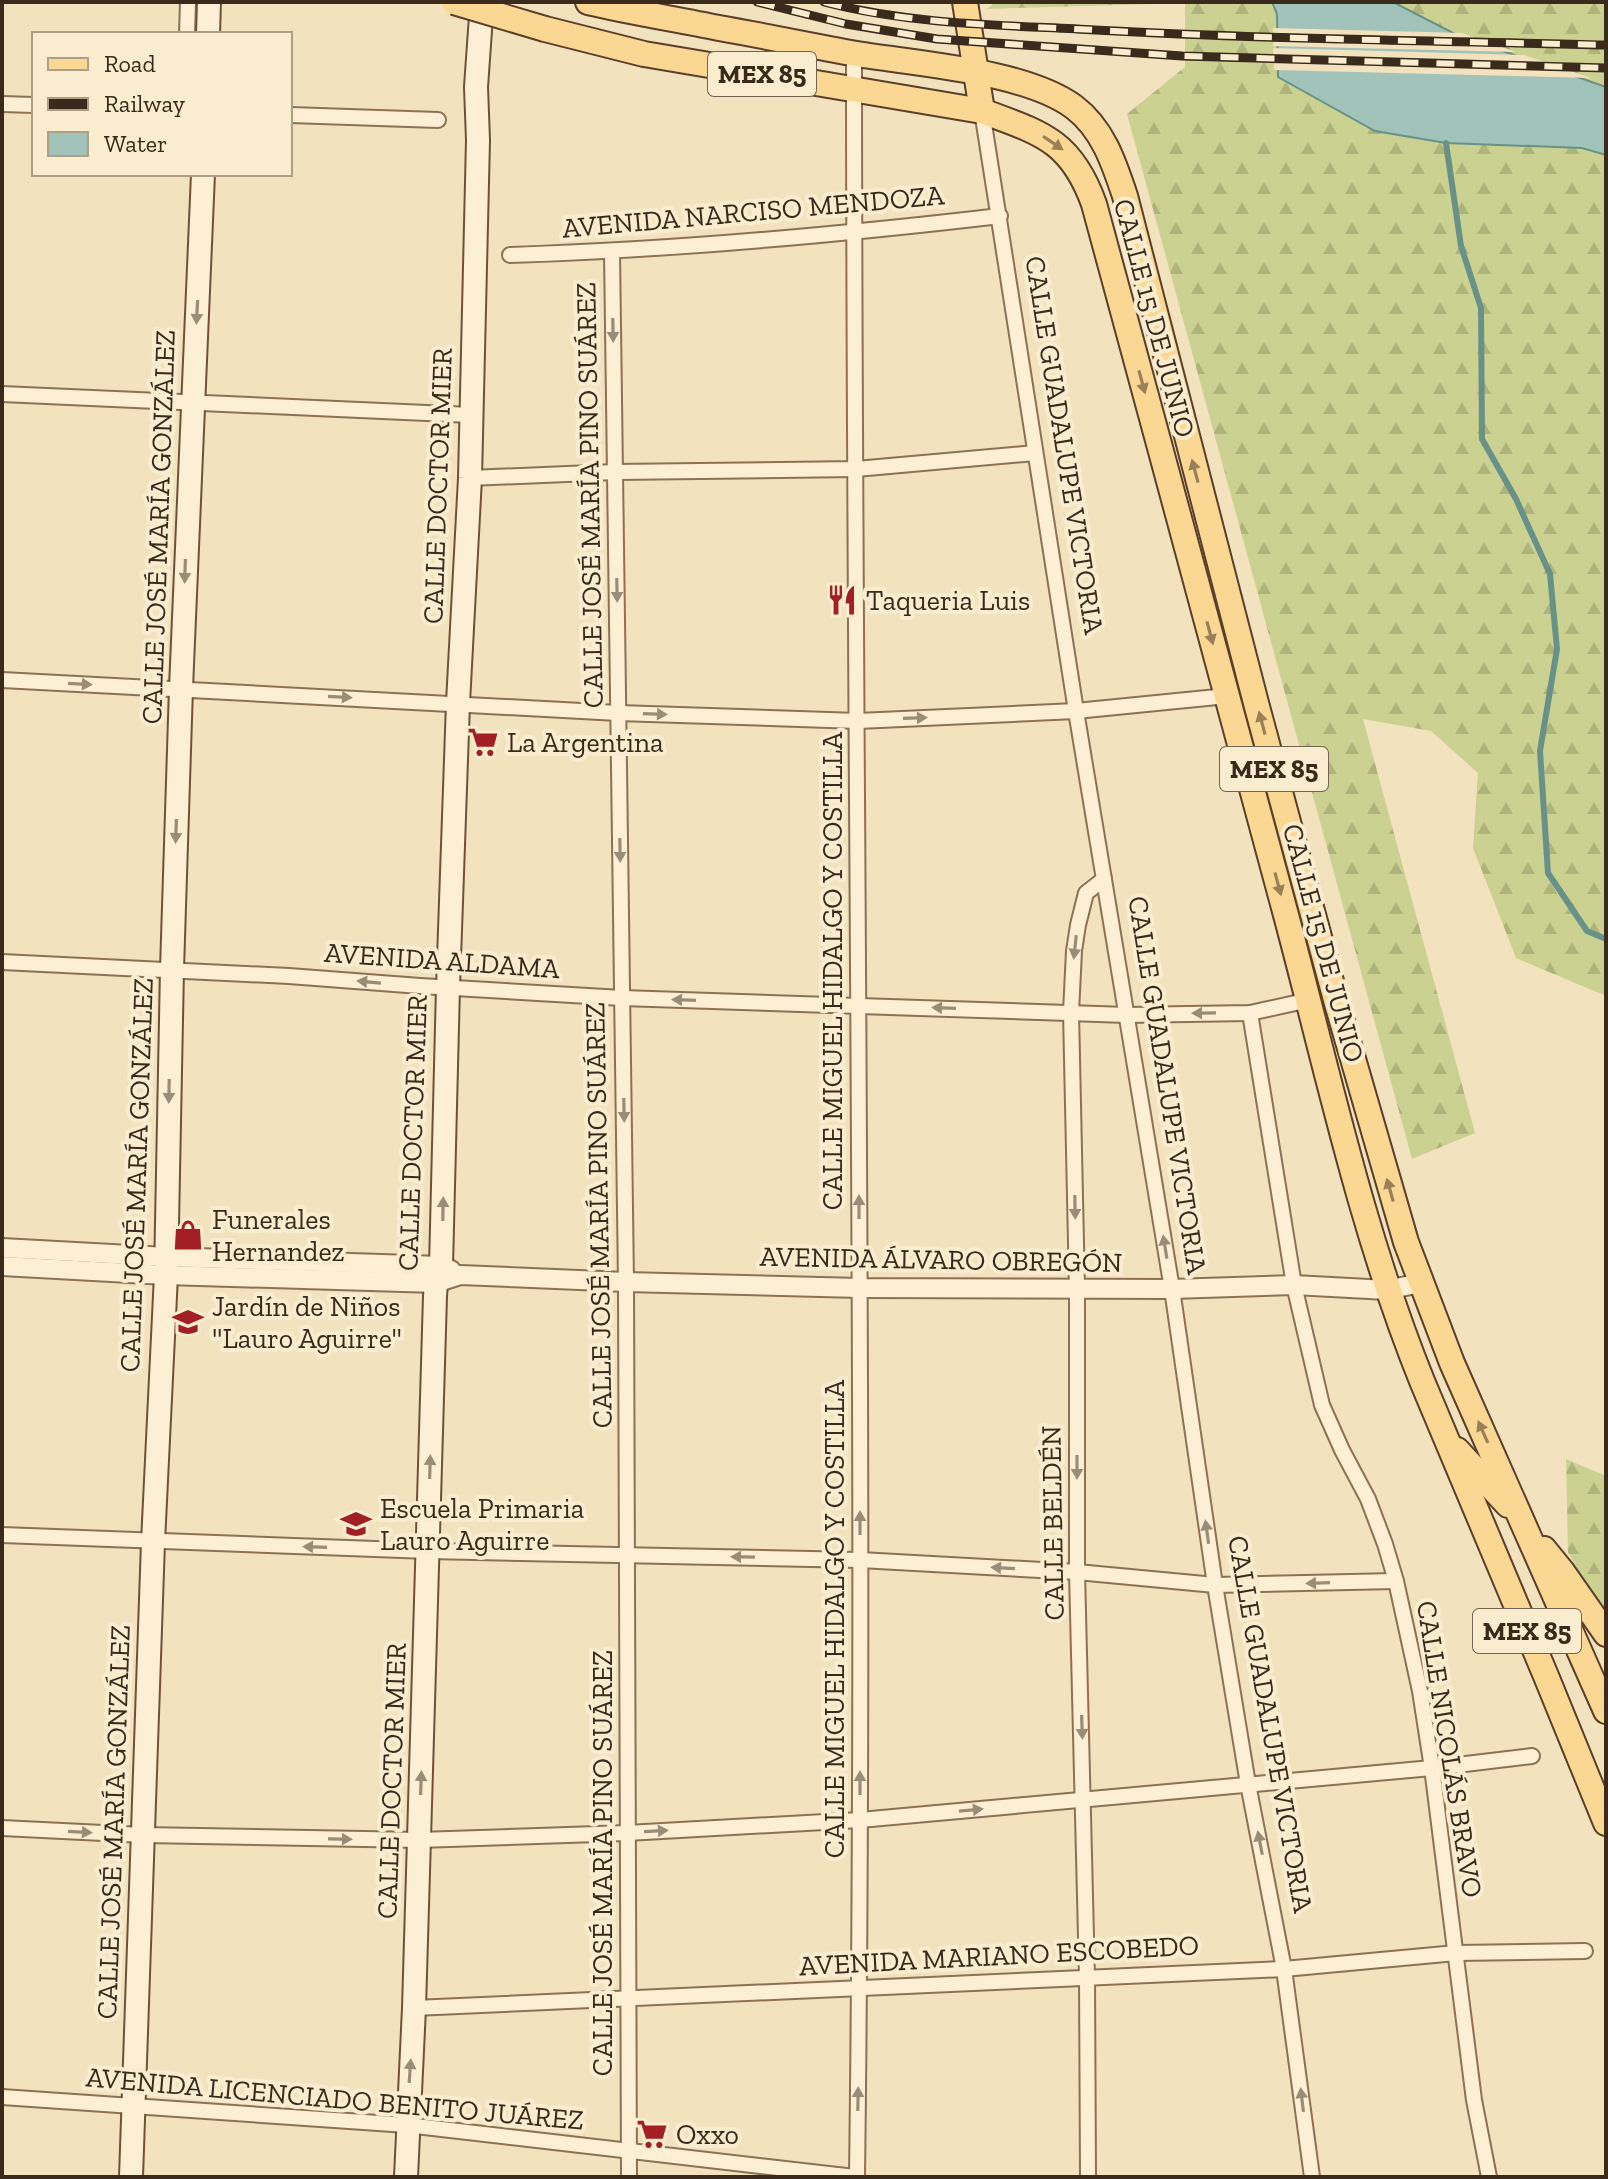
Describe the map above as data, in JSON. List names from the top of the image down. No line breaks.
{"streets":{"main road":["MEX 85","CALLE 15 DE JUNIO","CALLE GUADALUPE VICTORIA","CALLE DOCTOR MIER","CALLE JOSÉ MARÍA GONZÁLEZ"],"street":["AVENIDA NARCISO MENDOZA","CALLE JOSÉ MARÍA PINO SUÁREZ","AVENIDA ALDAMA","CALLE MIGUEL HIDALGO Y COSTILLA","AVENIDA ÁLVARO OBREGÓN","CALLE BELDÉN","CALLE NICOLÁS BRAVO","AVENIDA MARIANO ESCOBEDO","AVENIDA LICENCIADO BENITO JUÁREZ"]},"crossings":[["MEX 85","CALLE 15 DE JUNIO"],["MEX 85","CALLE GUADALUPE VICTORIA"],["MEX 85","CALLE MIGUEL HIDALGO Y COSTILLA"],["AVENIDA NARCISO MENDOZA","CALLE GUADALUPE VICTORIA"],["AVENIDA NARCISO MENDOZA","CALLE JOSÉ MARÍA PINO SUÁREZ"],["AVENIDA NARCISO MENDOZA","CALLE MIGUEL HIDALGO Y COSTILLA"],["CALLE 15 DE JUNIO","CALLE GUADALUPE VICTORIA"],["CALLE 15 DE JUNIO","AVENIDA ALDAMA"],["CALLE 15 DE JUNIO","AVENIDA ÁLVARO OBREGÓN"],["CALLE GUADALUPE VICTORIA","AVENIDA ALDAMA"],["CALLE GUADALUPE VICTORIA","AVENIDA ÁLVARO OBREGÓN"],["CALLE GUADALUPE VICTORIA","CALLE BELDÉN"],["CALLE GUADALUPE VICTORIA","AVENIDA MARIANO ESCOBEDO"],["CALLE DOCTOR MIER","AVENIDA ALDAMA"],["CALLE DOCTOR MIER","AVENIDA ÁLVARO OBREGÓN"],["CALLE DOCTOR MIER","AVENIDA MARIANO ESCOBEDO"],["CALLE DOCTOR MIER","AVENIDA LICENCIADO BENITO JUÁREZ"],["CALLE JOSÉ MARÍA PINO SUÁREZ","AVENIDA ALDAMA"],["CALLE JOSÉ MARÍA PINO SUÁREZ","AVENIDA ÁLVARO OBREGÓN"],["CALLE JOSÉ MARÍA PINO SUÁREZ","AVENIDA MARIANO ESCOBEDO"],["CALLE JOSÉ MARÍA PINO SUÁREZ","AVENIDA LICENCIADO BENITO JUÁREZ"],["CALLE JOSÉ MARÍA GONZÁLEZ","AVENIDA ALDAMA"],["CALLE JOSÉ MARÍA GONZÁLEZ","AVENIDA ÁLVARO OBREGÓN"],["CALLE JOSÉ MARÍA GONZÁLEZ","AVENIDA LICENCIADO BENITO JUÁREZ"],["AVENIDA ALDAMA","CALLE MIGUEL HIDALGO Y COSTILLA"],["AVENIDA ALDAMA","CALLE BELDÉN"],["AVENIDA ALDAMA","CALLE NICOLÁS BRAVO"],["CALLE MIGUEL HIDALGO Y COSTILLA","AVENIDA ÁLVARO OBREGÓN"],["CALLE MIGUEL HIDALGO Y COSTILLA","AVENIDA MARIANO ESCOBEDO"],["CALLE MIGUEL HIDALGO Y COSTILLA","AVENIDA LICENCIADO BENITO JUÁREZ"],["AVENIDA ÁLVARO OBREGÓN","CALLE BELDÉN"],["AVENIDA ÁLVARO OBREGÓN","CALLE NICOLÁS BRAVO"],["CALLE BELDÉN","AVENIDA MARIANO ESCOBEDO"],["CALLE NICOLÁS BRAVO","AVENIDA MARIANO ESCOBEDO"]],"one_way":["CALLE GUADALUPE VICTORIA","CALLE DOCTOR MIER","CALLE JOSÉ MARÍA PINO SUÁREZ","CALLE JOSÉ MARÍA GONZÁLEZ","AVENIDA ALDAMA","CALLE MIGUEL HIDALGO Y COSTILLA","CALLE BELDÉN"],"places":{"restaurant":["Taqueria Luis"],"supermarket":["La Argentina","Oxxo"],"shop":["Funerales Hernandez"],"school or university":["Jardín de Niños \"Lauro Aguirre\"","Escuela Primaria Lauro Aguirre"]},"legend":["Road","Railway","Water"]}
